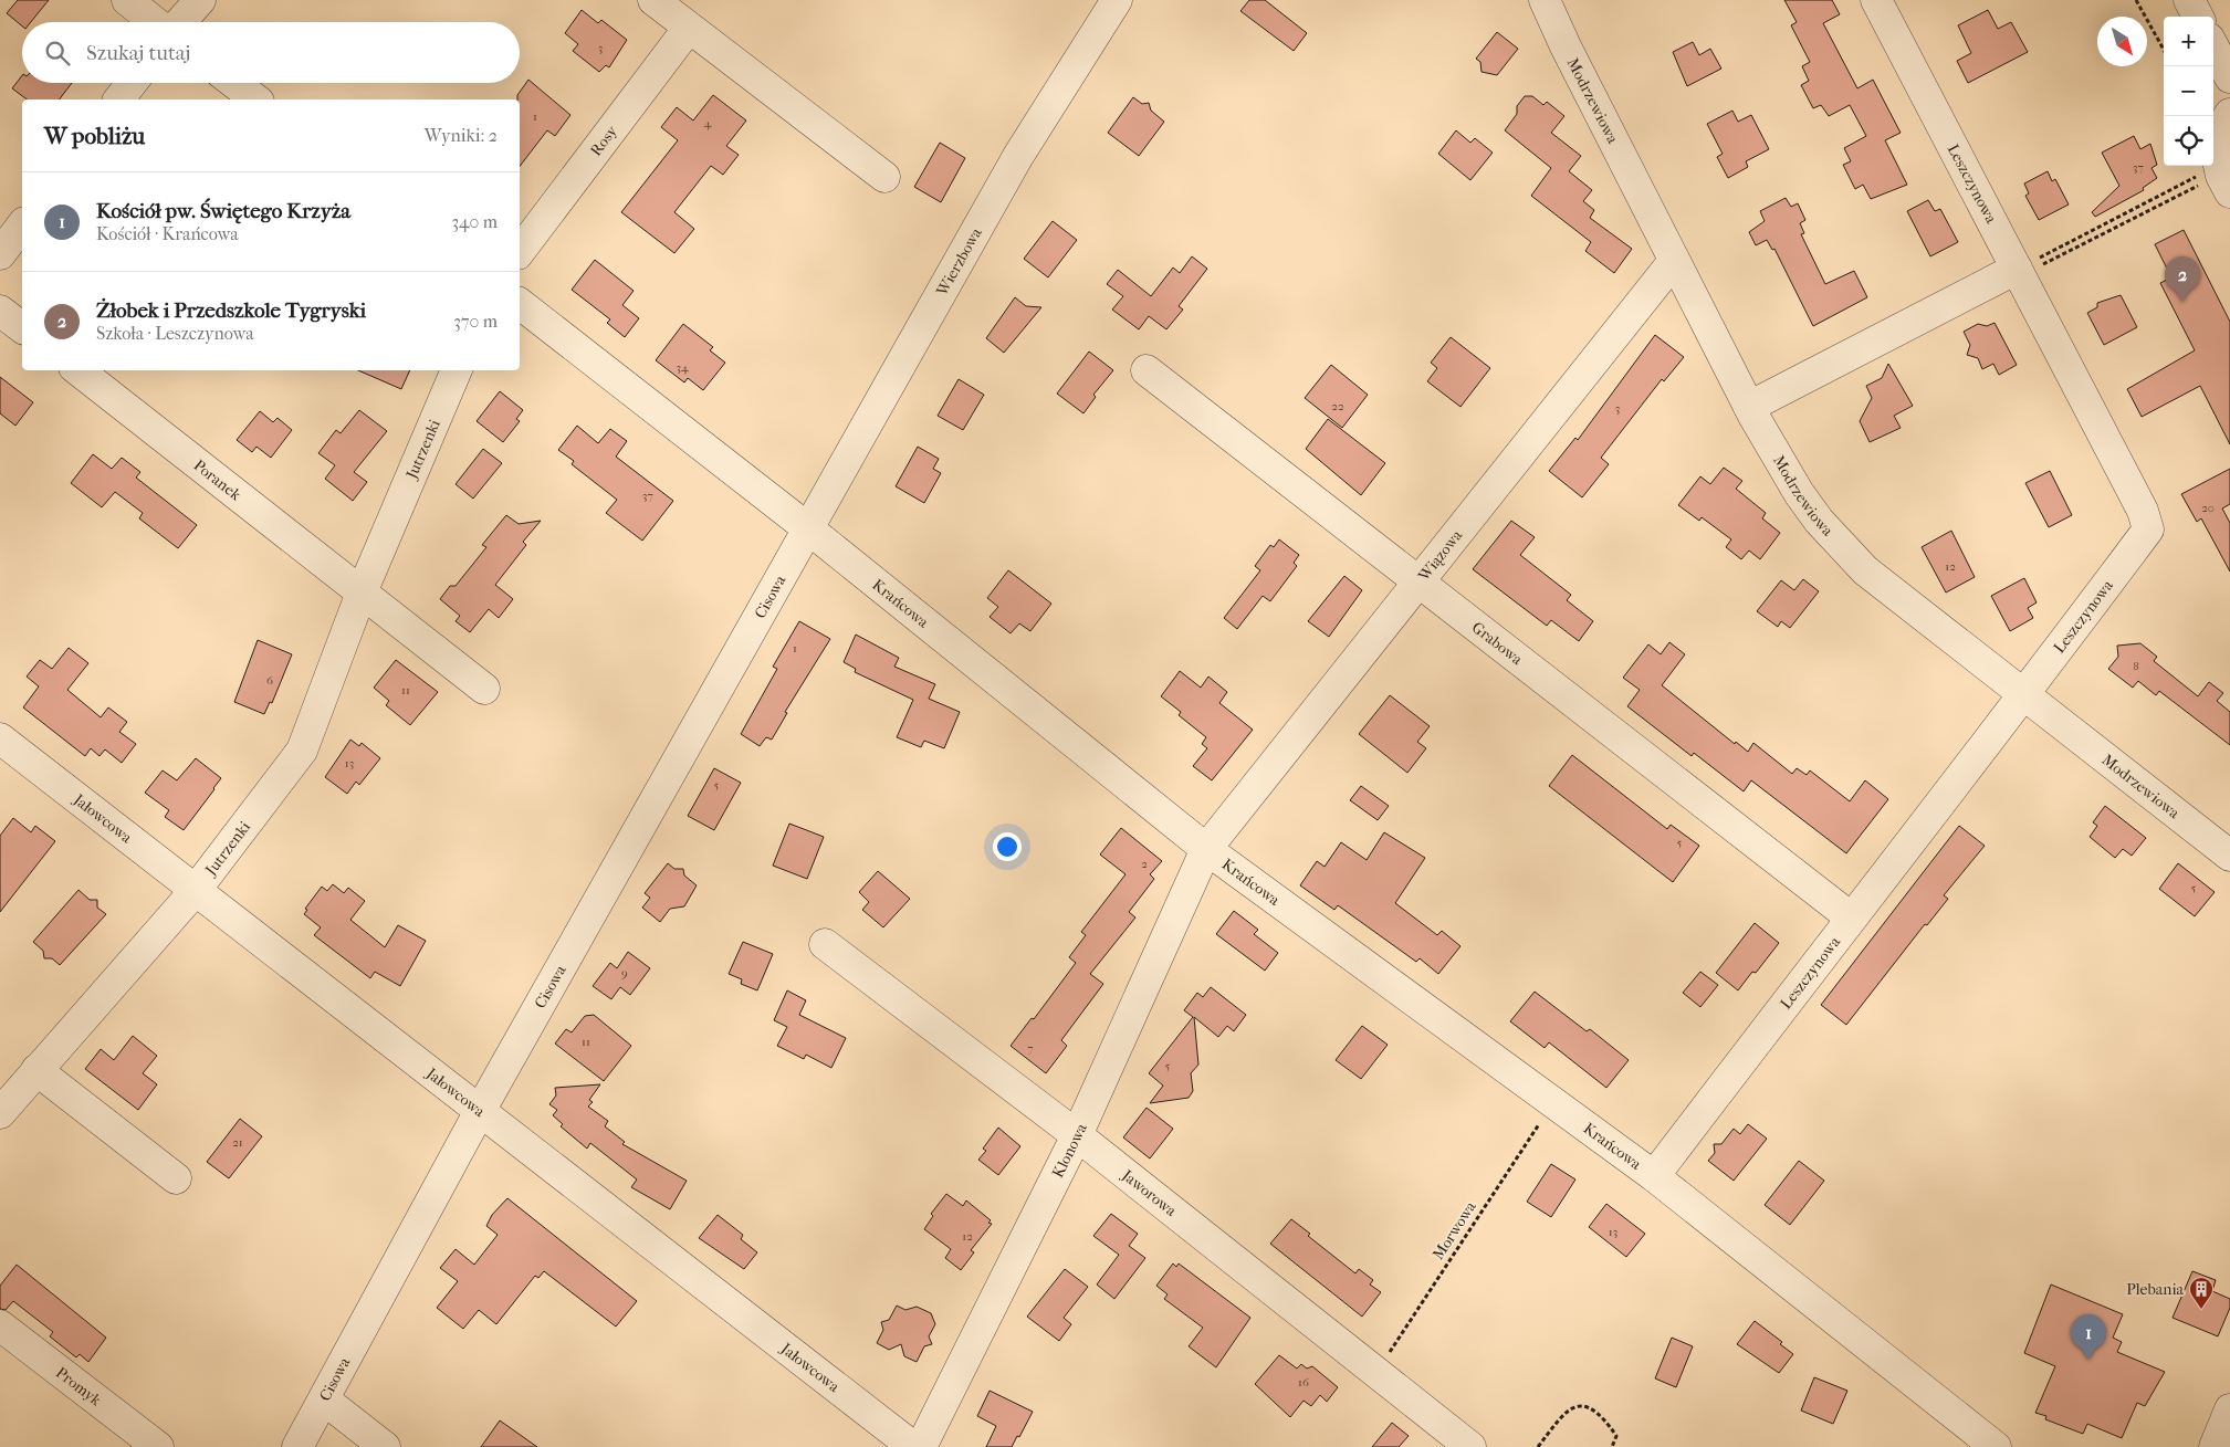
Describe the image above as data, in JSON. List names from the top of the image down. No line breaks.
{"streets":{"street":["Modrzewiowa","Rosy","Leszczynowa","Wierzbowa","Jutrzenki","Poranek","Wiązowa","Cisowa","Krańcowa","Grabowa","Jałowcowa","Klonowa","Jaworowa","Promyk"],"path":["Morwowa"]},"crossings":[["Modrzewiowa","Leszczynowa"],["Modrzewiowa","Wiązowa"],["Leszczynowa","Krańcowa"],["Leszczynowa","Grabowa"],["Wierzbowa","Cisowa"],["Wierzbowa","Krańcowa"],["Jutrzenki","Poranek"],["Jutrzenki","Jałowcowa"],["Wiązowa","Krańcowa"],["Wiązowa","Grabowa"],["Wiązowa","Klonowa"],["Cisowa","Krańcowa"],["Cisowa","Jałowcowa"],["Krańcowa","Klonowa"],["Krańcowa","Morwowa"],["Klonowa","Jaworowa"],["Jaworowa","Morwowa"]],"places":{"building":["Plebania"]},"house_numbers":["3","1","4","37","34","22","3","37","20","12","1","8","6","11","13","5","5","2","5","9","11","7","5","21","13","12","16"],"north":"bottom right","page":{"map_buttons":["+","−"],"search":"Szukaj tutaj","heading":["W pobliżu","Wyniki: 2"],"list":[{"mark":"1","name":"Kościół pw. Świętego Krzyża","note":"Kościół · Krańcowa","value":"340 m"},{"mark":"2","name":"Żłobek i Przedszkole Tygryski","note":"Szkoła · Leszczynowa","value":"370 m"}],"pins":["2","1"]}}
